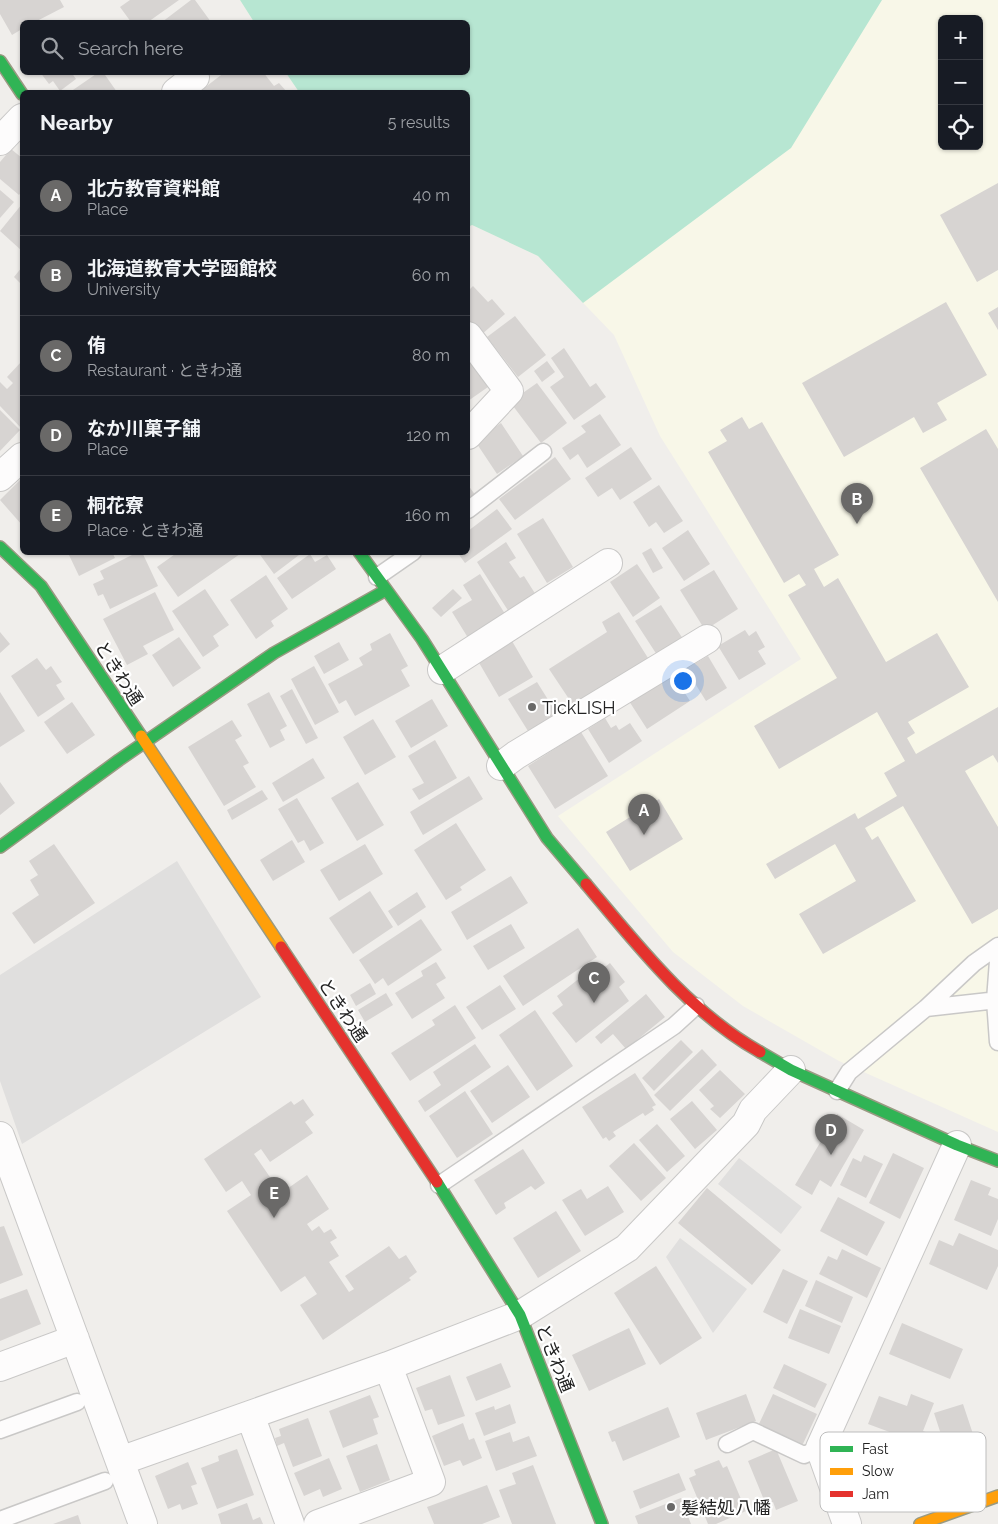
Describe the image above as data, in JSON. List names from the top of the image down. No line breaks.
{"streets":{"street":["ときわ通"]},"places":["TickLISH","髪結処八幡"],"legend":["Fast","Slow","Jam"],"page":{"map_buttons":["+","−"],"search":"Search here","heading":["Nearby","5 results"],"list":[{"mark":"A","name":"北方教育資料館","note":"Place","value":"40 m"},{"mark":"B","name":"北海道教育大学函館校","note":"University","value":"60 m"},{"mark":"C","name":"侑","note":"Restaurant · ときわ通","value":"80 m"},{"mark":"D","name":"なか川菓子舗","note":"Place","value":"120 m"},{"mark":"E","name":"桐花寮","note":"Place · ときわ通","value":"160 m"}],"pins":["B","A","C","D","E"]}}
